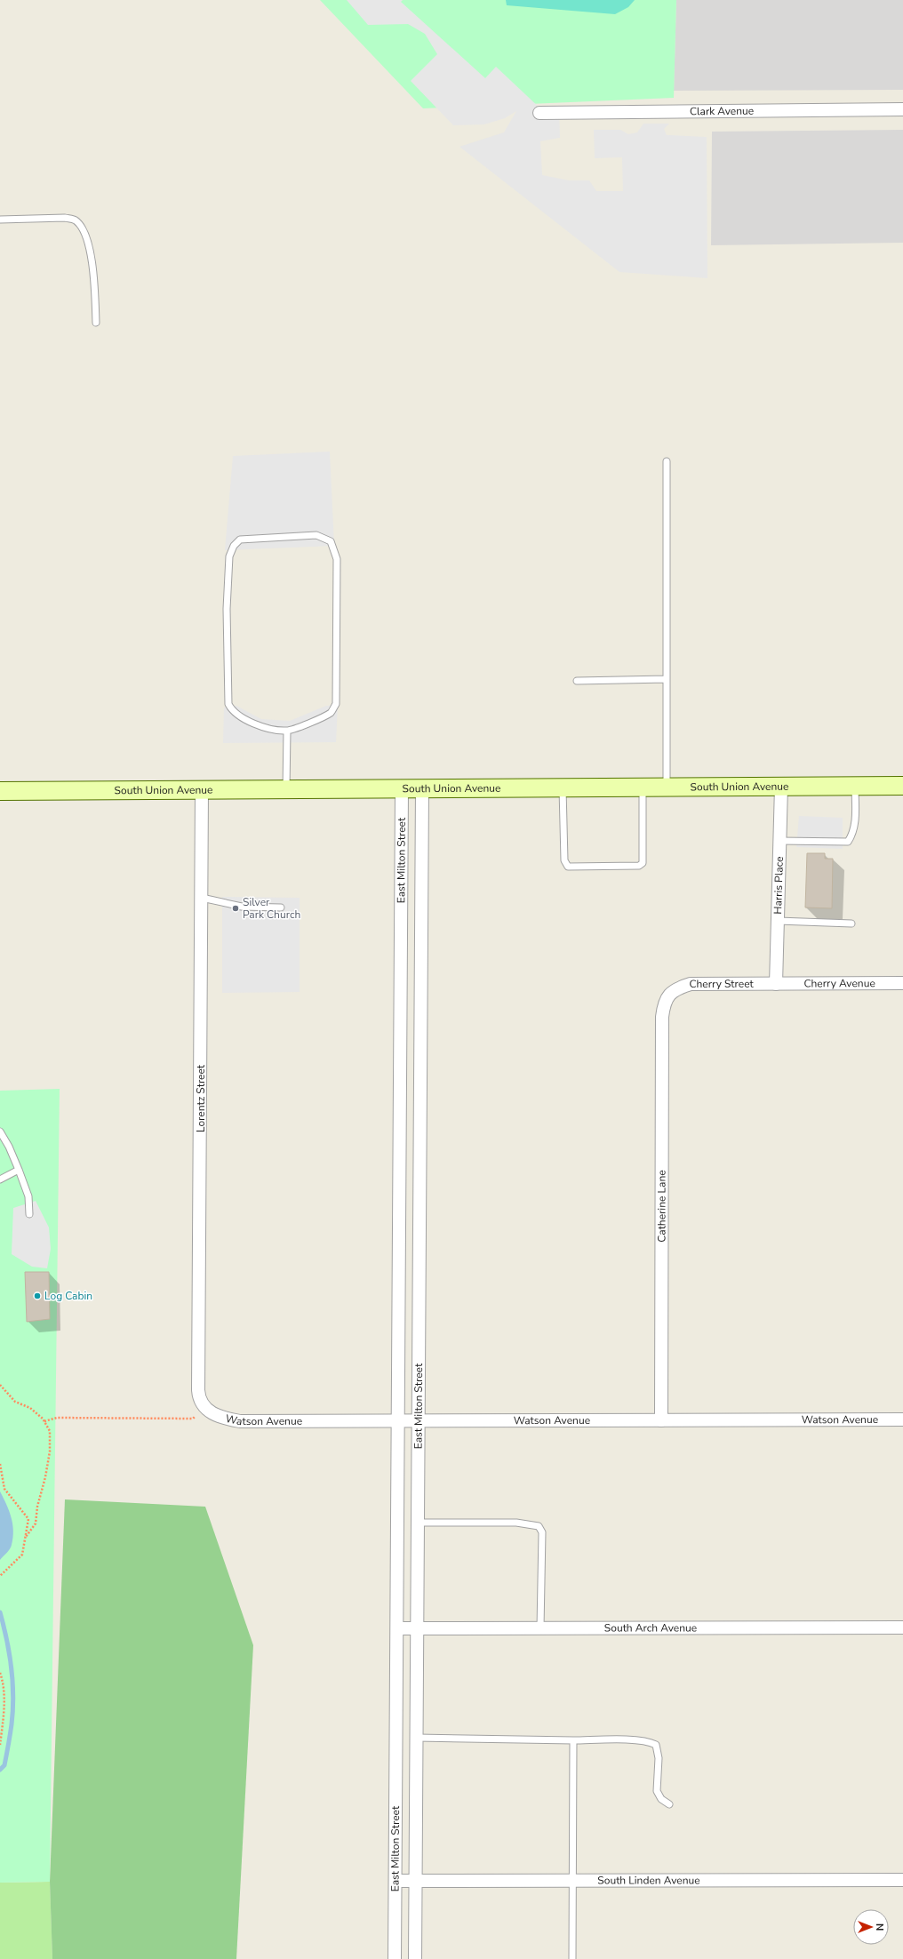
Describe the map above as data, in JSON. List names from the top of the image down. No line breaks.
{"streets":{"main road":["South Union Avenue"],"street":["Clark Avenue","East Milton Street","Harris Place","Cherry Avenue","Cherry Street","Lorentz Street","Catherine Lane","Watson Avenue","South Arch Avenue","South Linden Avenue"]},"crossings":[["South Union Avenue","East Milton Street"],["South Union Avenue","Harris Place"],["South Union Avenue","Lorentz Street"],["East Milton Street","Watson Avenue"],["East Milton Street","South Arch Avenue"],["East Milton Street","South Linden Avenue"],["Harris Place","Cherry Avenue"],["Harris Place","Cherry Street"],["Cherry Avenue","Cherry Street"],["Cherry Street","Catherine Lane"],["Lorentz Street","Watson Avenue"],["Catherine Lane","Watson Avenue"]],"places":["Silver Park Church","Log Cabin"],"north":"right"}
